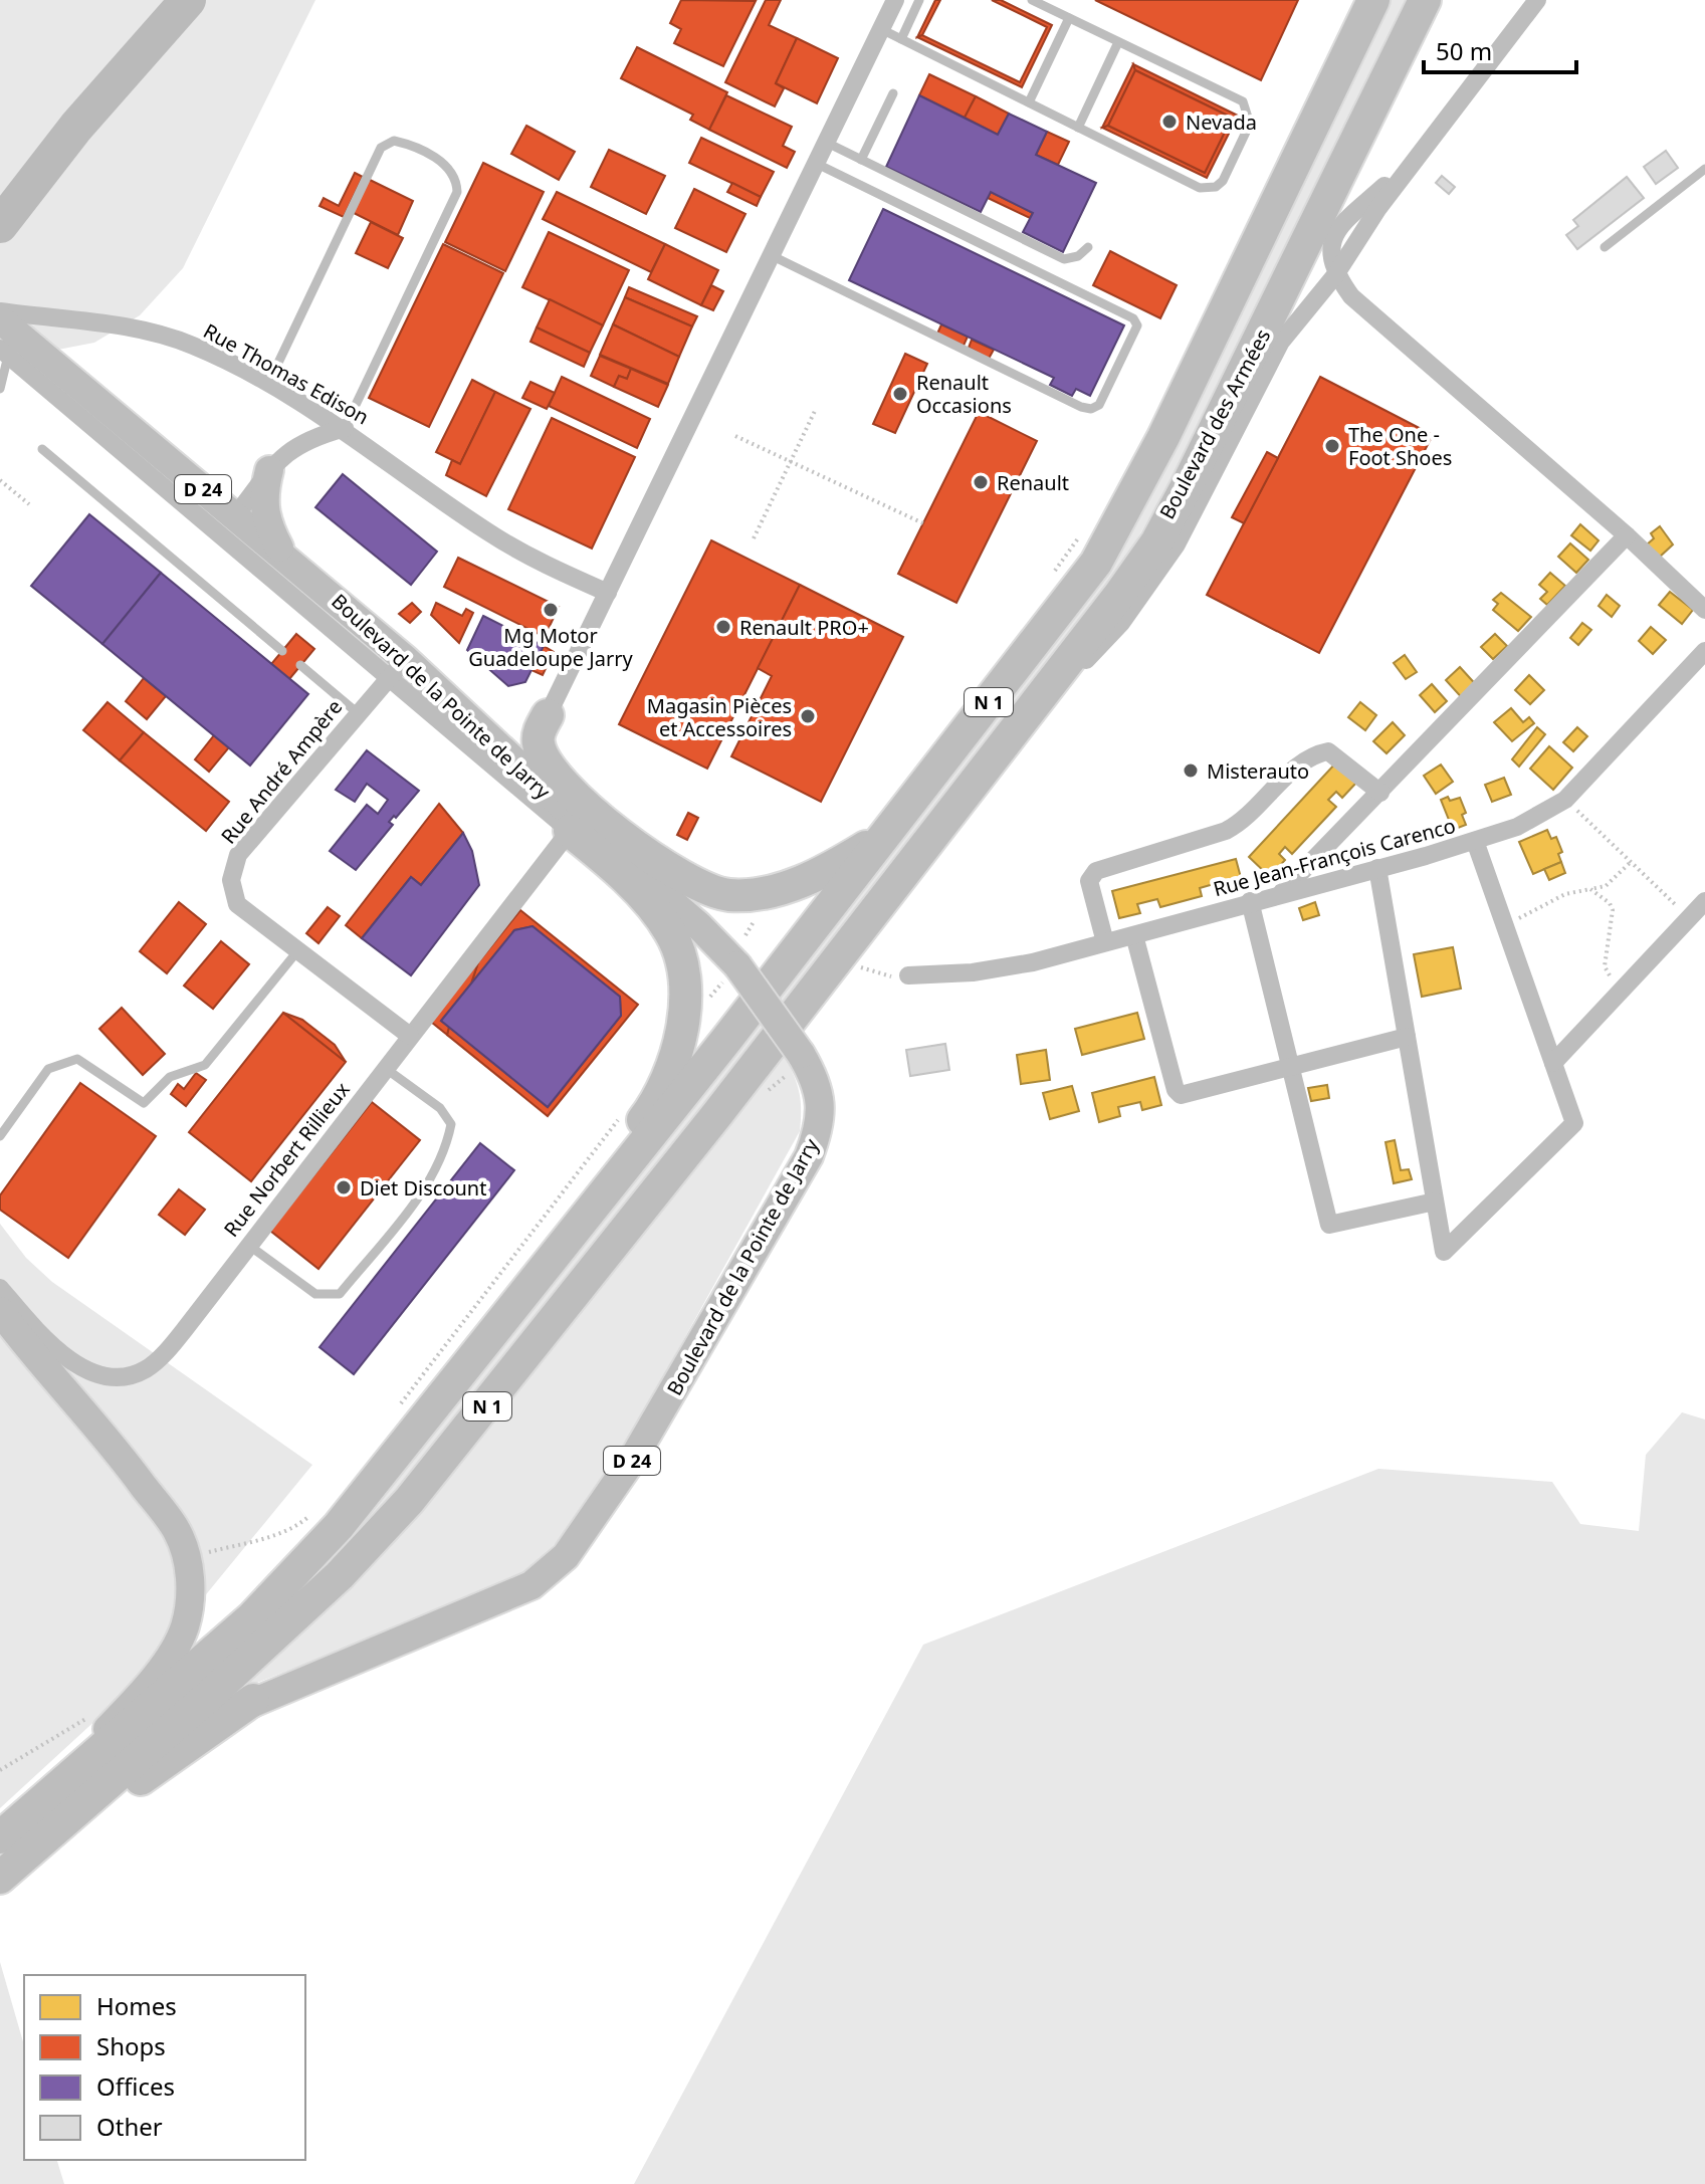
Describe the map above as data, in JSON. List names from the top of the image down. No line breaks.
{"streets":{"highway":["N 1"],"main road":["D 24","Boulevard de la Pointe de Jarry"],"street":["Rue Thomas Edison","Boulevard des Armées","Rue André Ampère","Rue Jean-François Carenco","Rue Norbert Rillieux"]},"crossings":[["Boulevard des Armées","N 1"],["Boulevard de la Pointe de Jarry","N 1"],["Boulevard de la Pointe de Jarry","Rue André Ampère"],["Boulevard de la Pointe de Jarry","Rue Norbert Rillieux"],["Rue André Ampère","Rue Norbert Rillieux"]],"places":["Nevada","Renault Occasions","The One - Foot Shoes","Renault","Mg Motor Guadeloupe Jarry","Renault PRO+","Magasin Pièces et Accessoires","Misterauto","Diet Discount"],"legend":["Homes","Shops","Offices","Other"],"scale_bar":"50 m"}
